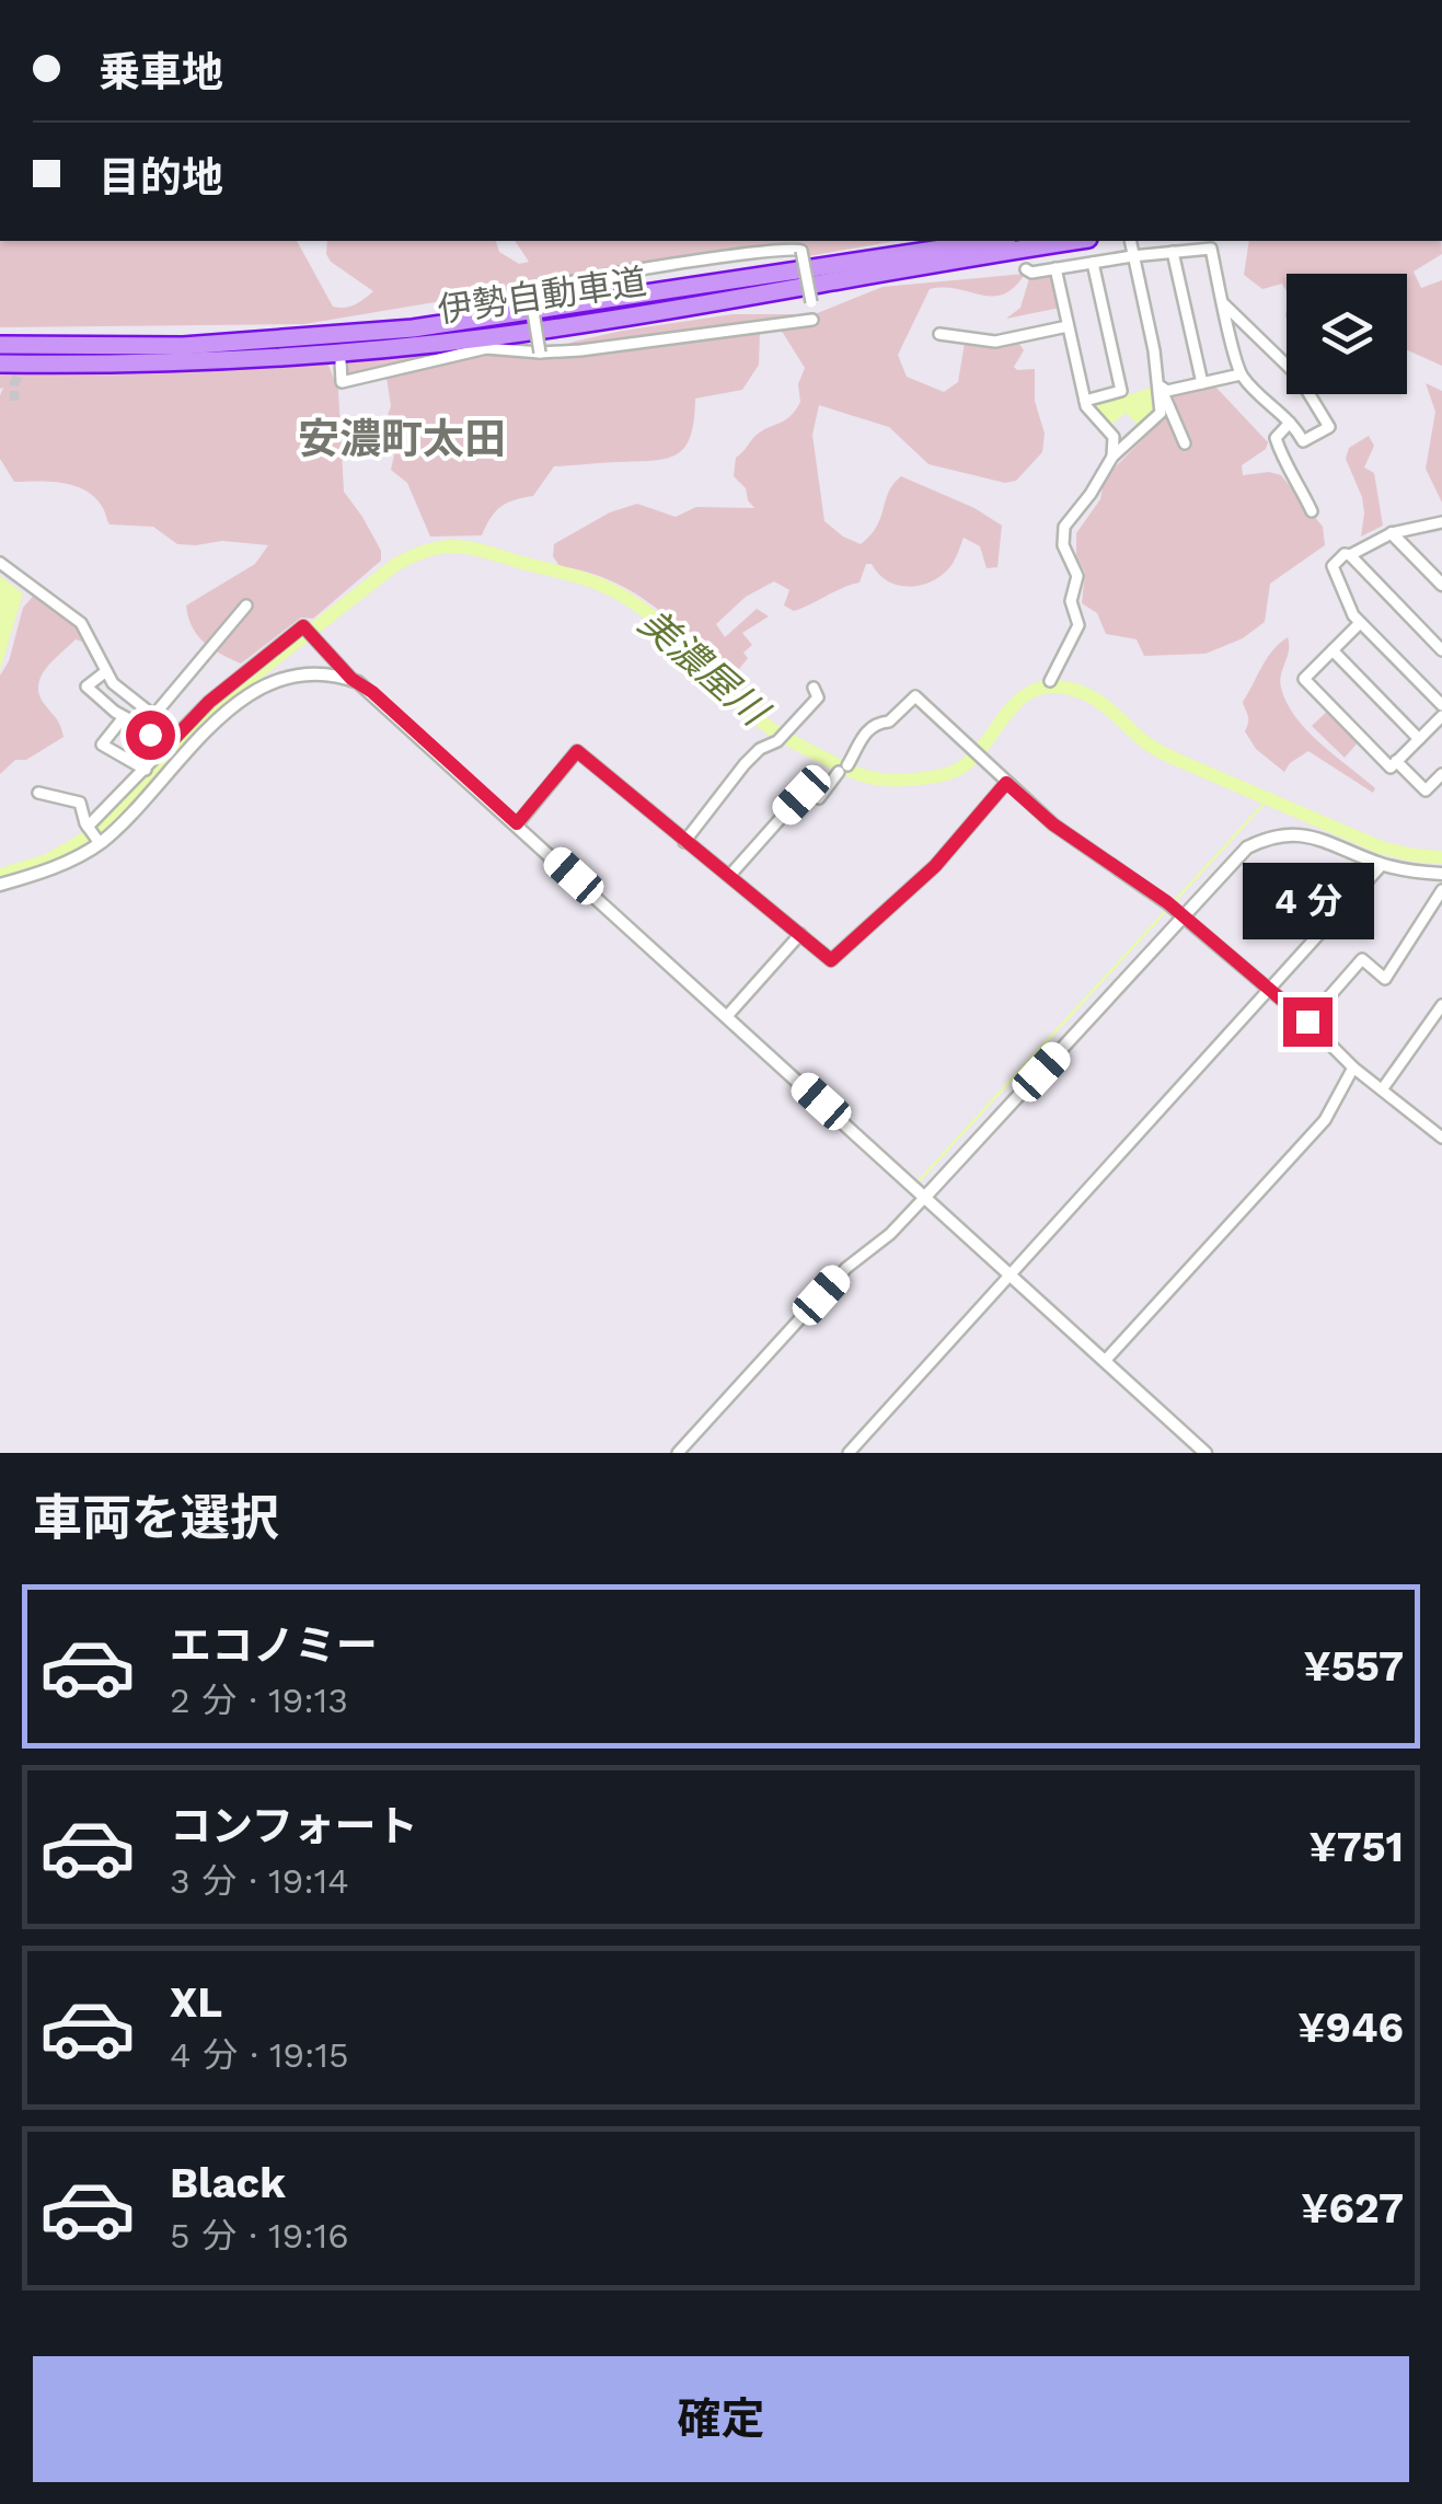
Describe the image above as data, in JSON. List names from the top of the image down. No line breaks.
{"streets":{"highway":["伊勢自動車道"]},"districts":["安濃町太田"],"water":["美濃屋川"],"page":{"banner":["乗車地","目的地"],"bubble":"4 分","heading":"車両を選択","list":[{"name":"エコノミー","note":"2 分 · 19:13","value":"¥557"},{"name":"コンフォート","note":"3 分 · 19:14","value":"¥751"},{"name":"XL","note":"4 分 · 19:15","value":"¥946"},{"name":"Black","note":"5 分 · 19:16","value":"¥627"}],"buttons":"確定"}}
